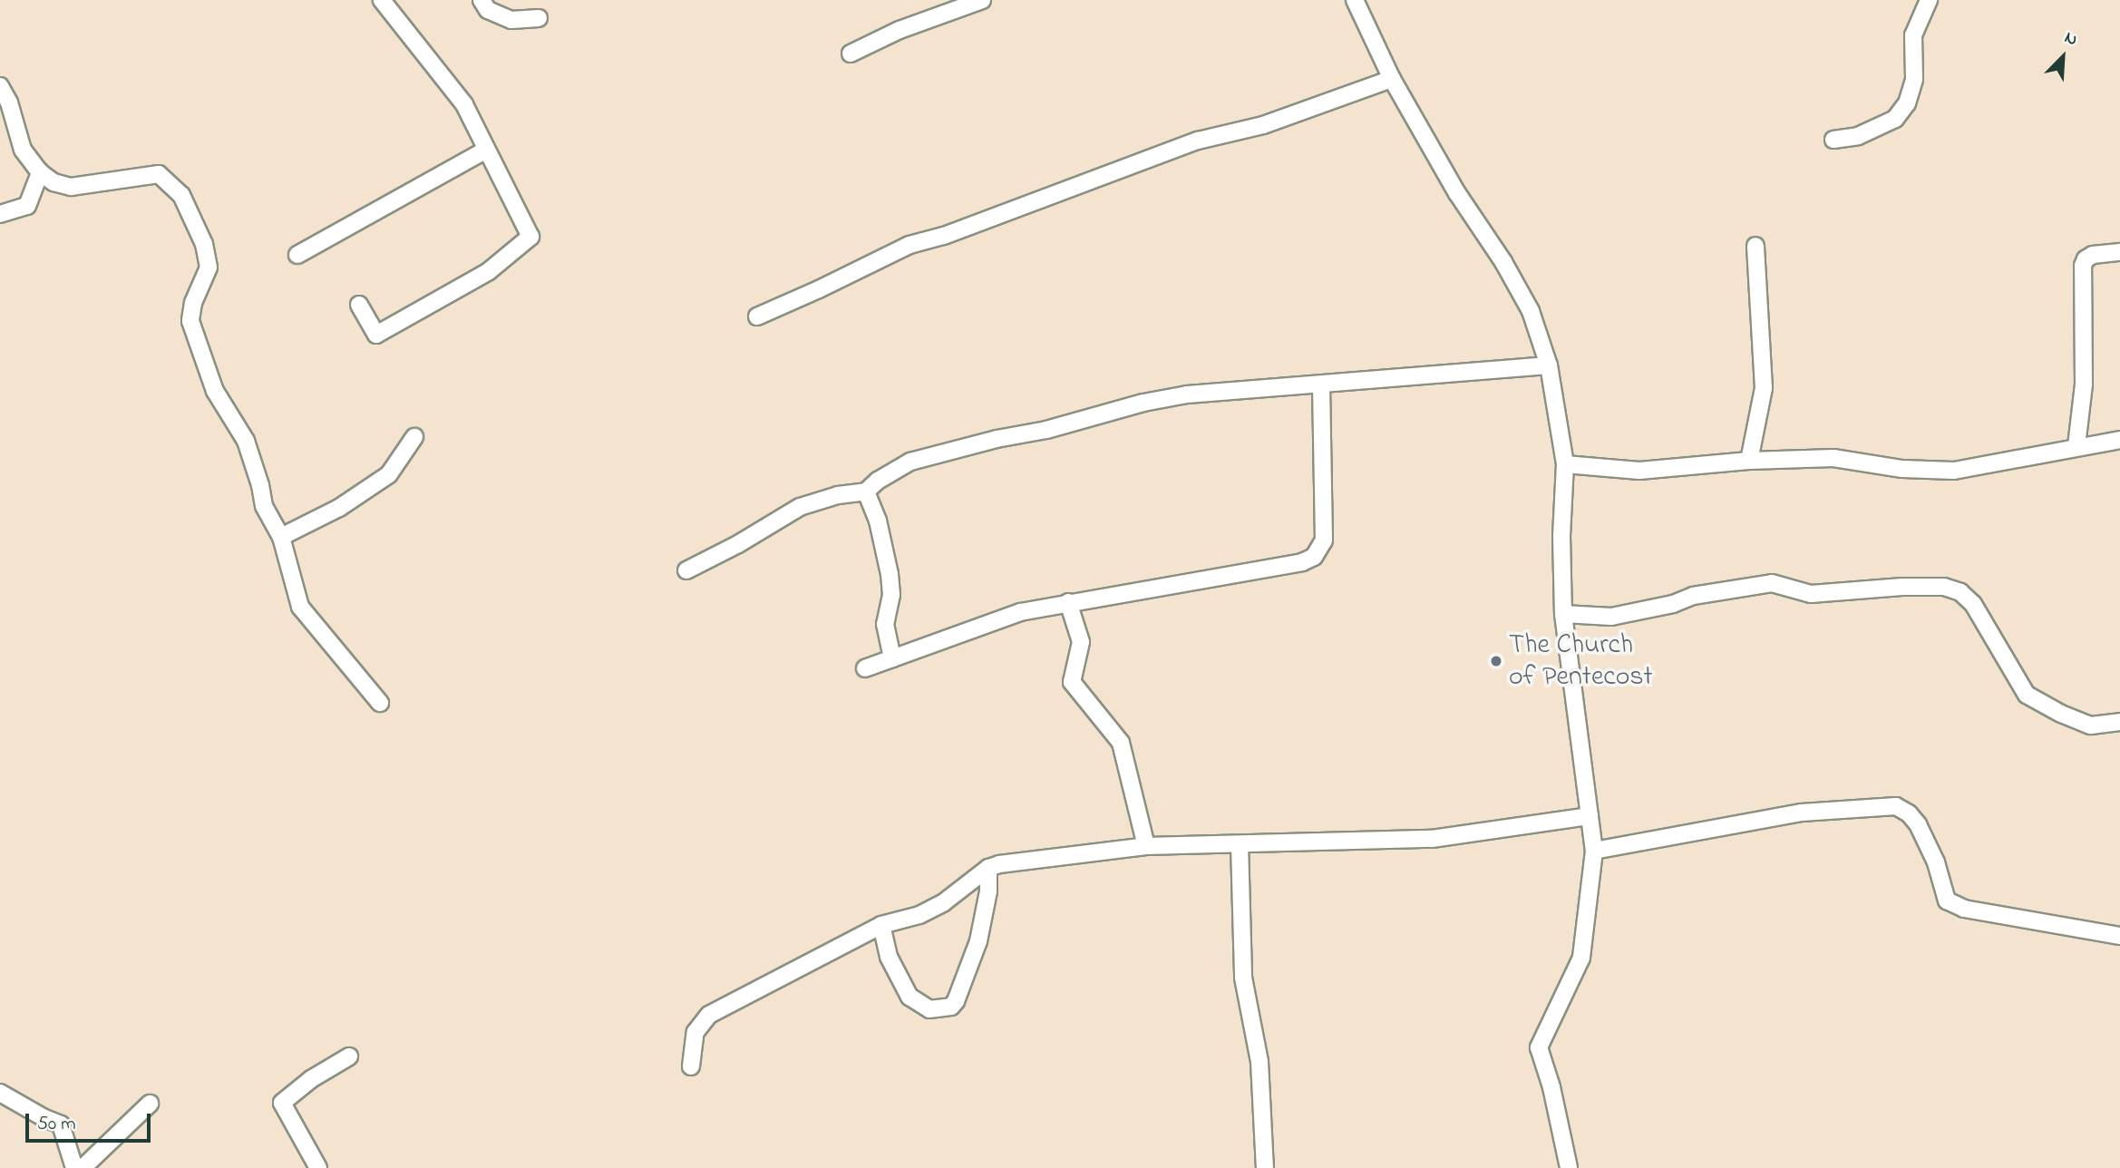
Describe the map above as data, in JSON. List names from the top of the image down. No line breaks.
{"places":["The Church of Pentecost"],"scale_bar":"50 m","north":"top right"}
